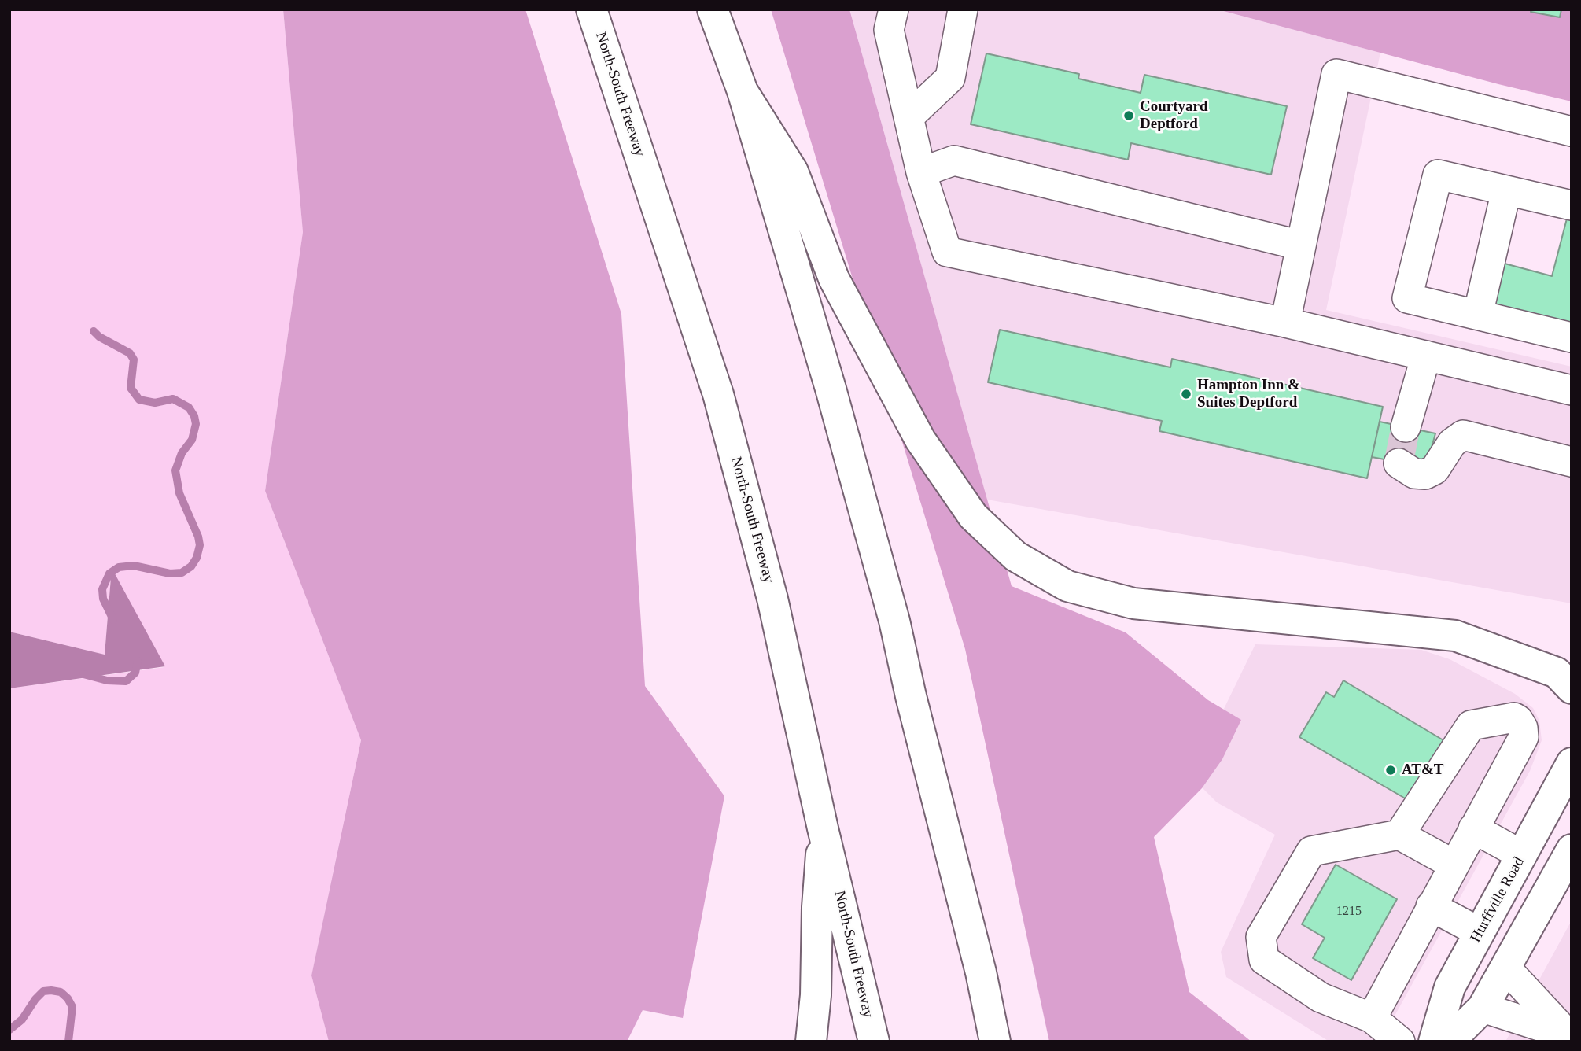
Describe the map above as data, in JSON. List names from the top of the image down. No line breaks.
{"streets":{"main road":["North-South Freeway","Hurffville Road"]},"places":["Courtyard Deptford","Hampton Inn & Suites Deptford","AT&T"],"house_numbers":["1215"]}
